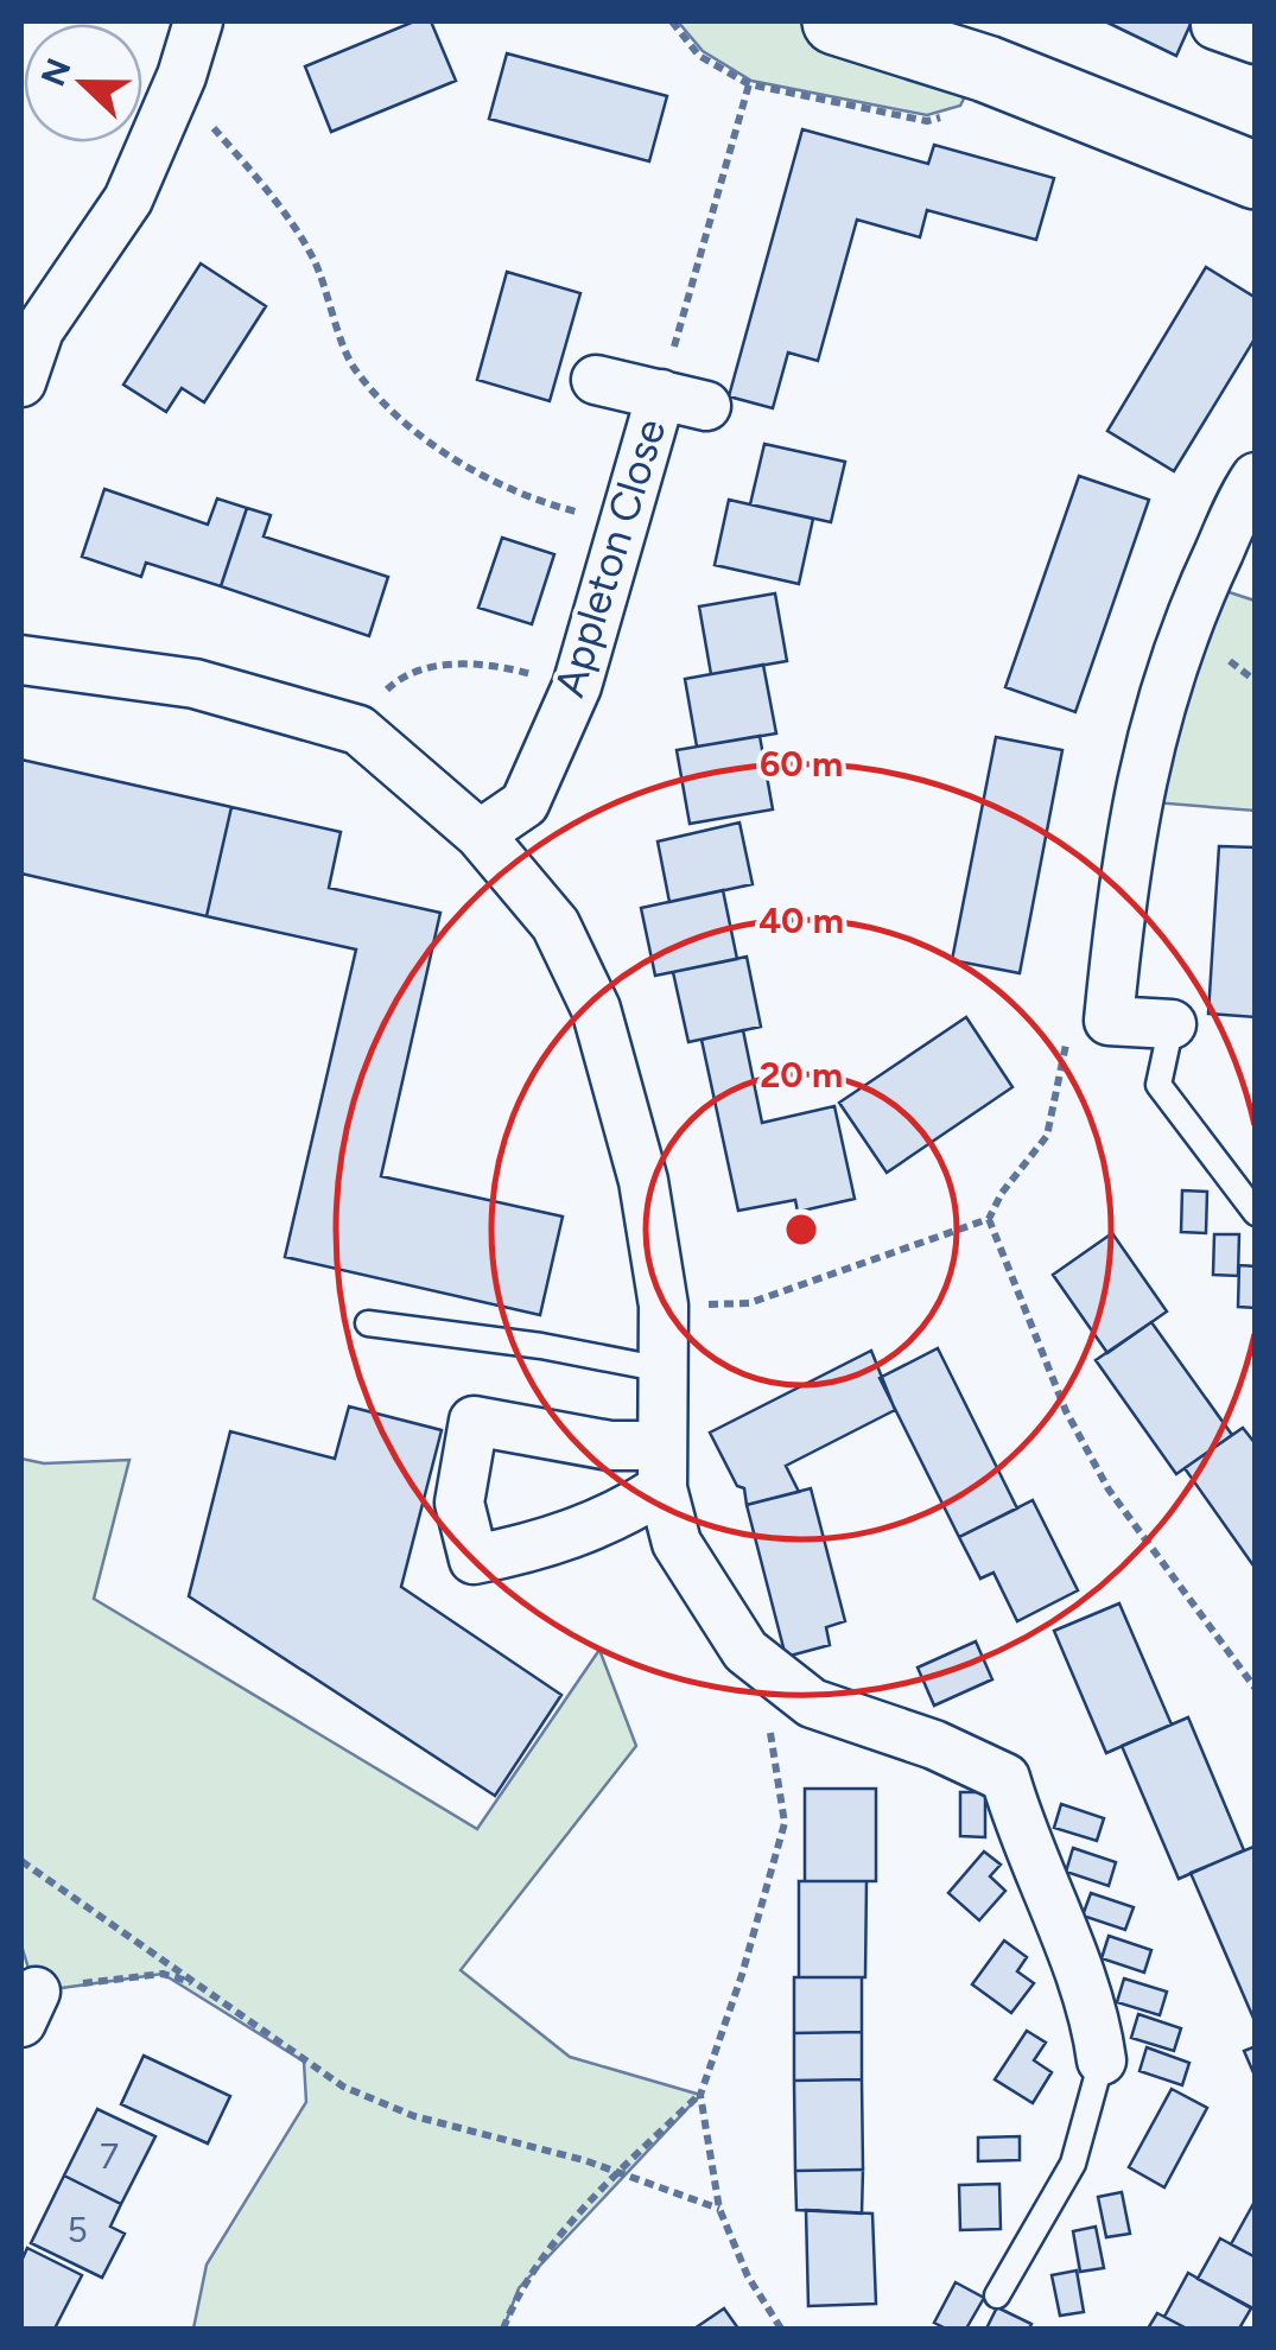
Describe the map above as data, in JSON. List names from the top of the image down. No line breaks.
{"streets":{"street":["Appleton Close"]},"house_numbers":["7","5"],"north":"left","rings":["60 m","40 m","20 m"]}
